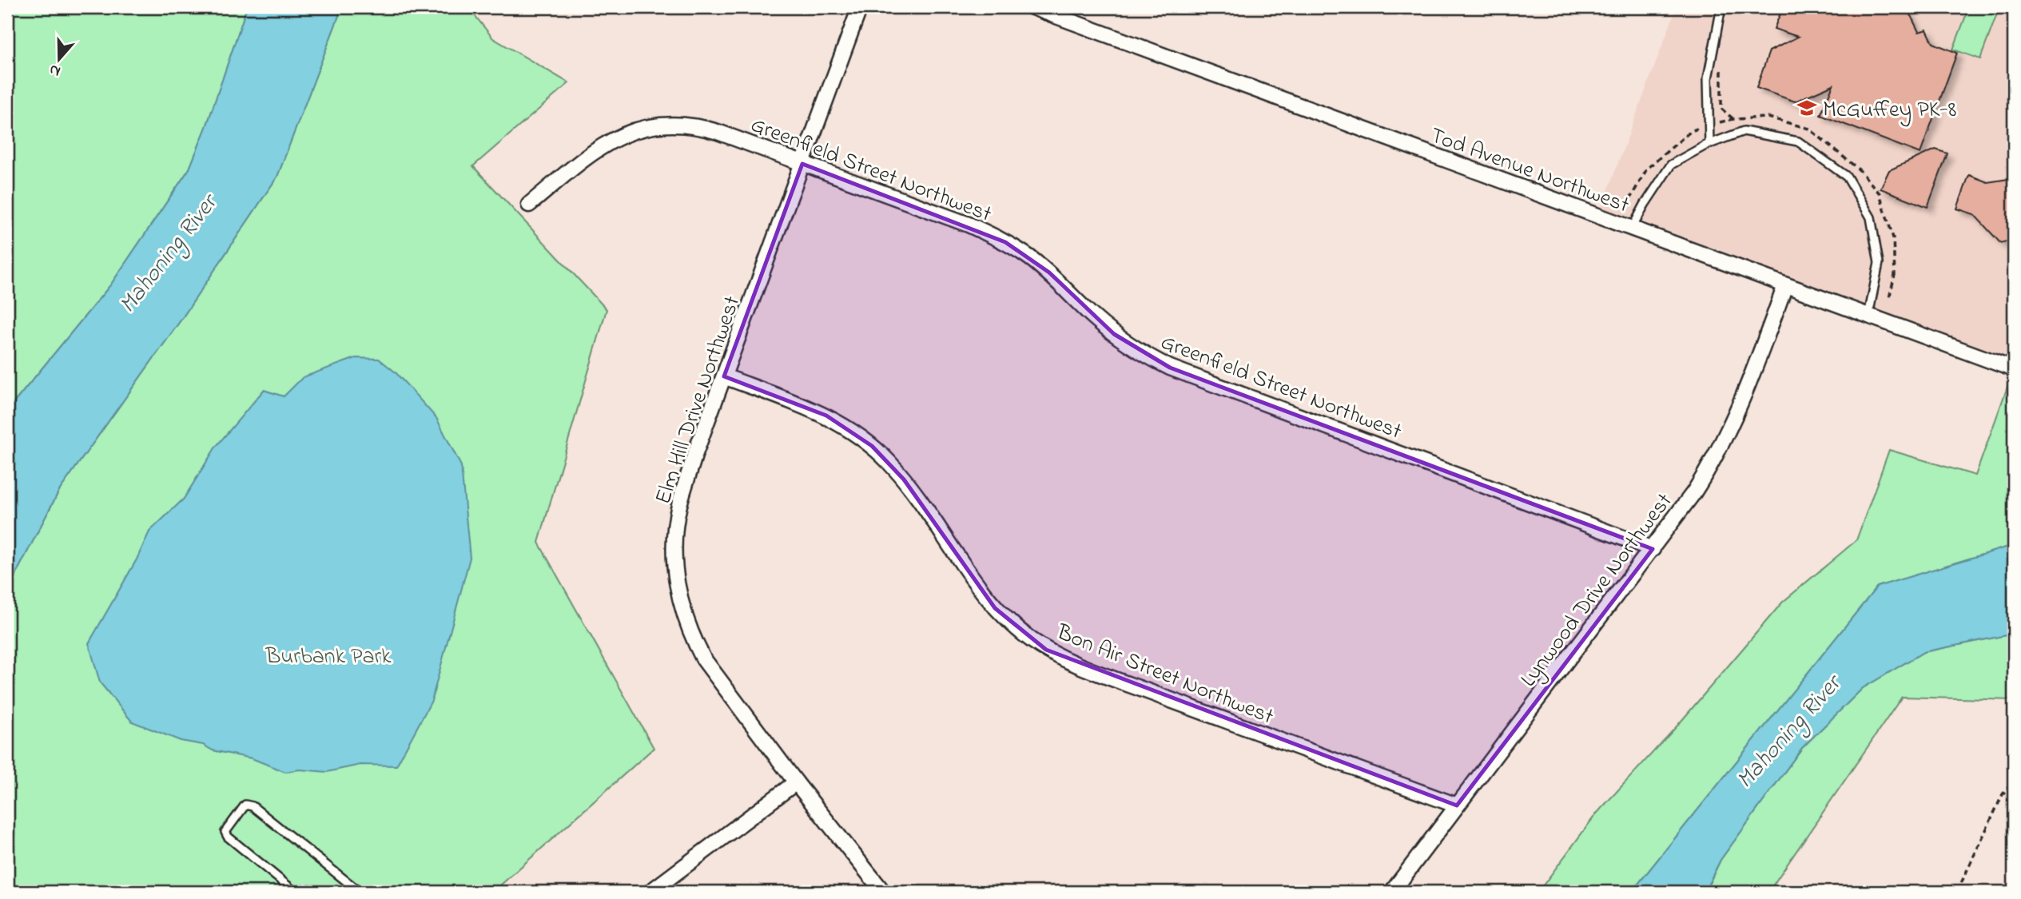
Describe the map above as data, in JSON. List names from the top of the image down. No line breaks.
{"streets":{"street":["Greenfield Street Northwest","Tod Avenue Northwest","Elm Hill Drive Northwest","Lynwood Drive Northwest","Bon Air Street Northwest"]},"crossings":[["Greenfield Street Northwest","Elm Hill Drive Northwest"],["Greenfield Street Northwest","Lynwood Drive Northwest"],["Tod Avenue Northwest","Lynwood Drive Northwest"],["Elm Hill Drive Northwest","Bon Air Street Northwest"],["Lynwood Drive Northwest","Bon Air Street Northwest"]],"water":["Mahoning River"],"parks":["Burbank Park"],"places":{"school or university":["McGuffey PK-8"]},"north":"bottom"}
